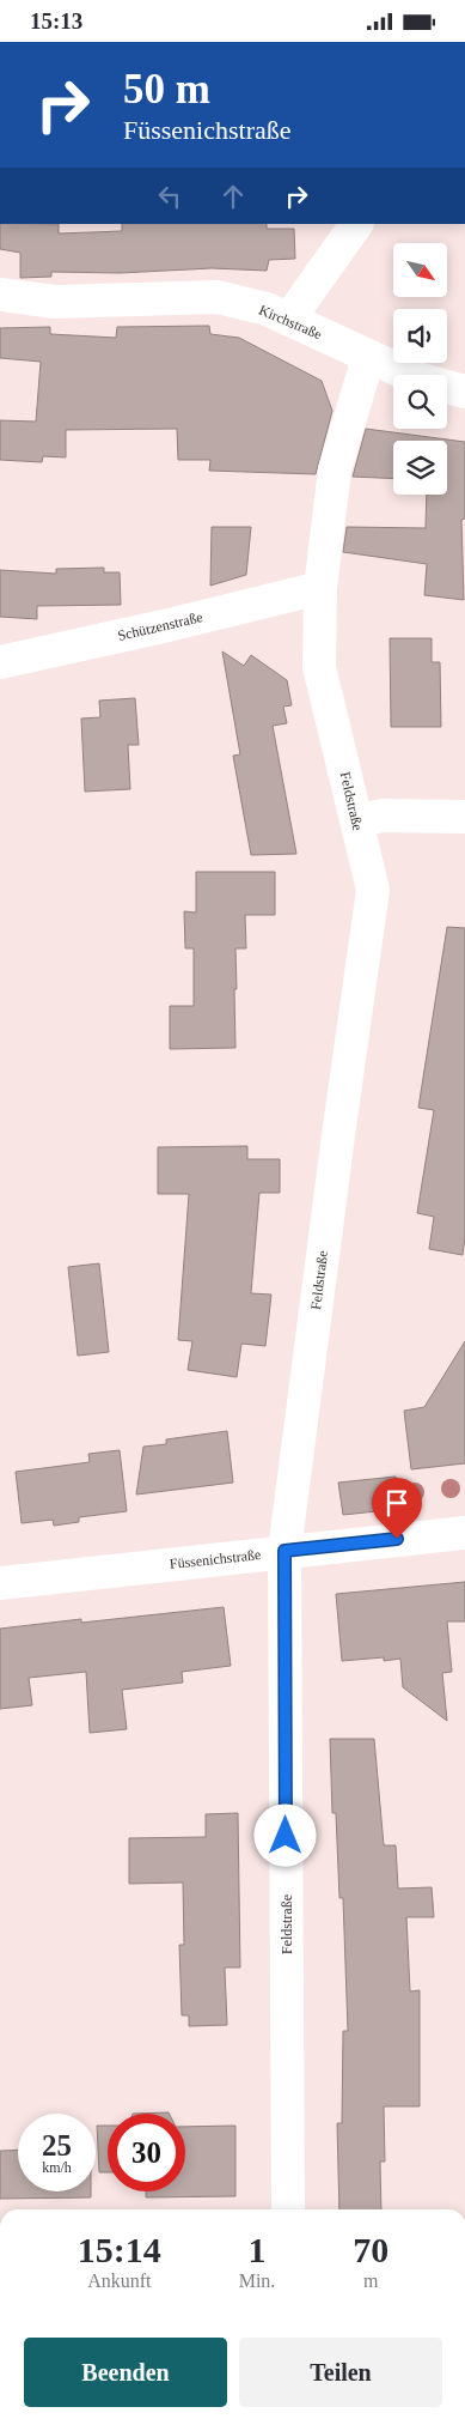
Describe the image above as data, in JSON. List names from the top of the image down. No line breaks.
{"streets":{"street":["Kirchstraße","Schützenstraße","Feldstraße","Füssenichstraße"]},"crossings":[["Kirchstraße","Feldstraße"],["Schützenstraße","Feldstraße"],["Feldstraße","Füssenichstraße"]],"north":"bottom right","page":{"status":"15:13","turn":["50 m","Füssenichstraße"],"speed":"25 km/h","limit":"30","eta":["15:14","Ankunft","1","Min.","70","m"],"buttons":["Beenden","Teilen"]}}
